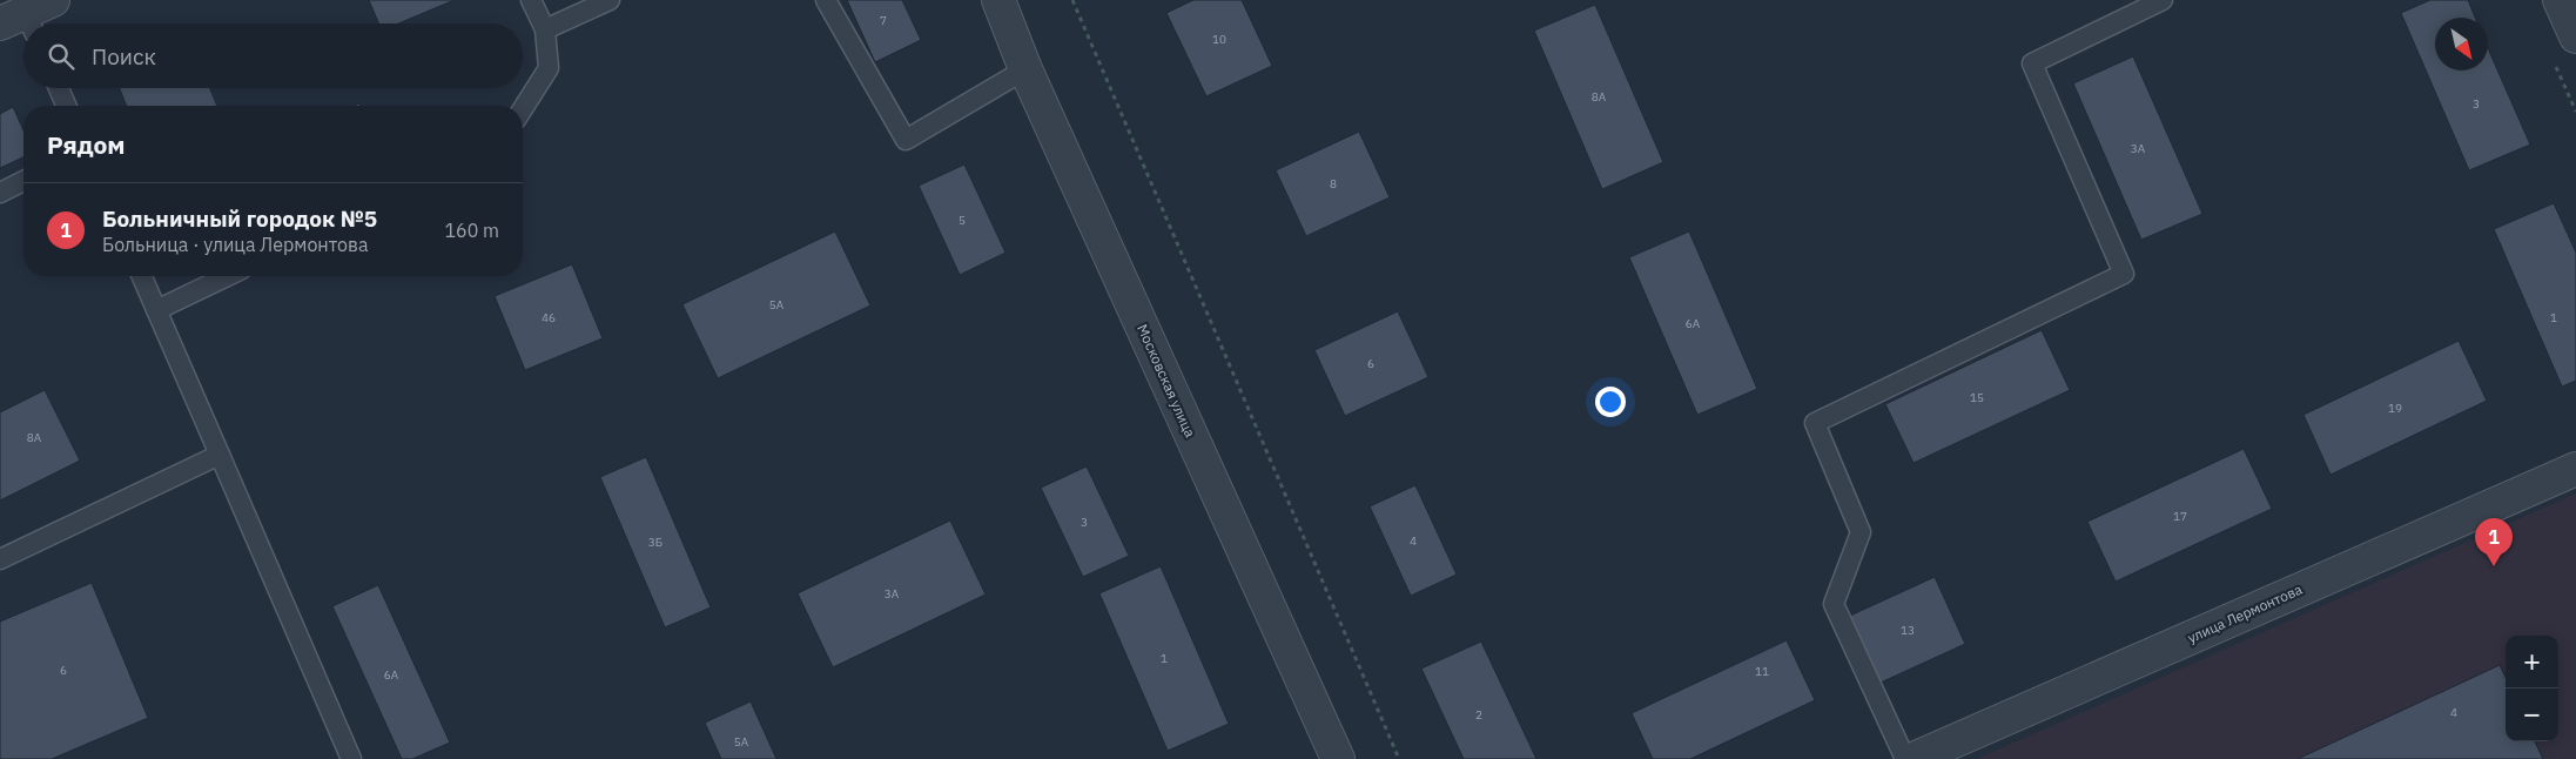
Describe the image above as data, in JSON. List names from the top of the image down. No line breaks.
{"streets":{"street":["Московская улица","улица Лермонтова"]},"house_numbers":["7","10","8А","3","3А","8","5","5А","46","1","6А","6","15","19","8А","17","3","4","3Б","3А","13","1","6","11","6А","4","2","5А"],"north":"bottom right","page":{"search":"Поиск","heading":"Рядом","list":[{"mark":"1","name":"Больничный городок №5","note":"Больница · улица Лермонтова","value":"160 m"}],"pins":"1","map_buttons":["+","−"]}}
